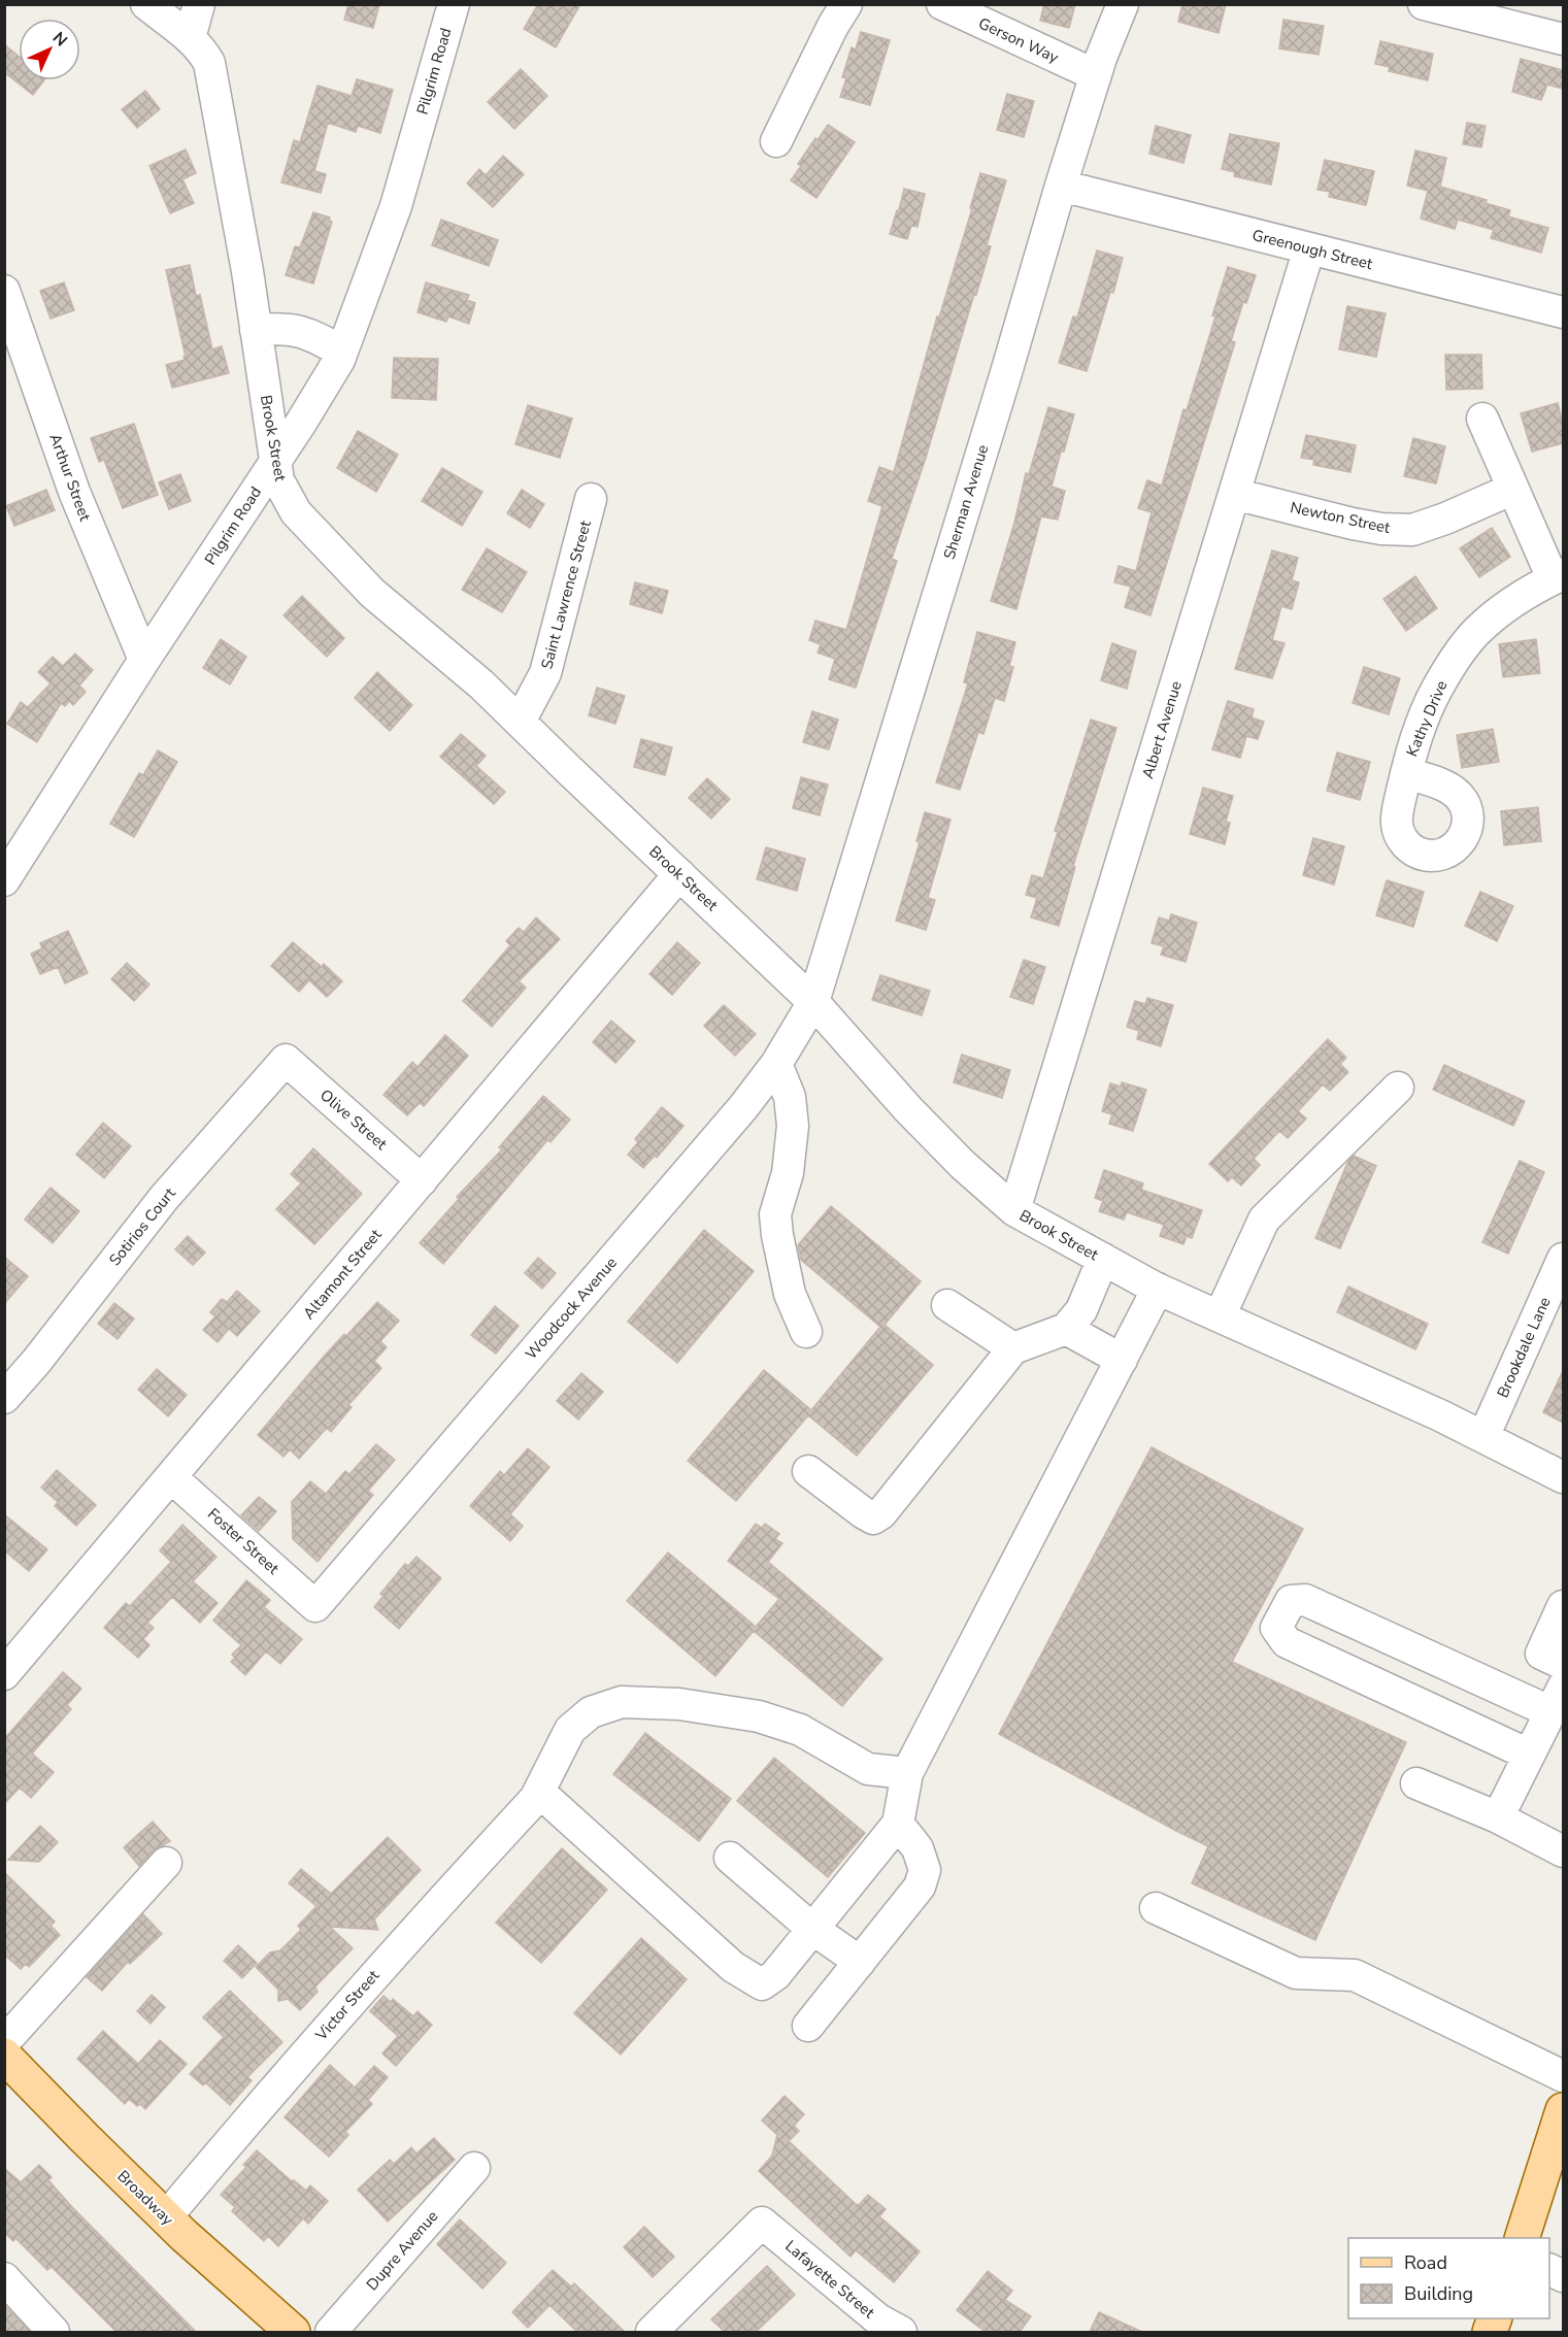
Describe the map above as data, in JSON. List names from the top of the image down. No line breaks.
{"streets":{"main road":["Broadway"],"street":["Gerson Way","Pilgrim Road","Greenough Street","Brook Street","Arthur Street","Sherman Avenue","Newton Street","Saint Lawrence Street","Kathy Drive","Albert Avenue","Olive Street","Sotirios Court","Altamont Street","Woodcock Avenue","Brookdale Lane","Foster Street","Victor Street","Dupre Avenue","Lafayette Street"]},"crossings":[["Gerson Way","Sherman Avenue"],["Pilgrim Road","Brook Street"],["Pilgrim Road","Arthur Street"],["Greenough Street","Sherman Avenue"],["Greenough Street","Albert Avenue"],["Brook Street","Sherman Avenue"],["Brook Street","Saint Lawrence Street"],["Brook Street","Albert Avenue"],["Brook Street","Altamont Street"],["Brook Street","Woodcock Avenue"],["Brook Street","Brookdale Lane"],["Sherman Avenue","Woodcock Avenue"],["Newton Street","Albert Avenue"],["Olive Street","Sotirios Court"],["Olive Street","Altamont Street"],["Altamont Street","Foster Street"],["Woodcock Avenue","Foster Street"],["Victor Street","Broadway"]],"legend":["Road","Building"],"north":"top right"}
